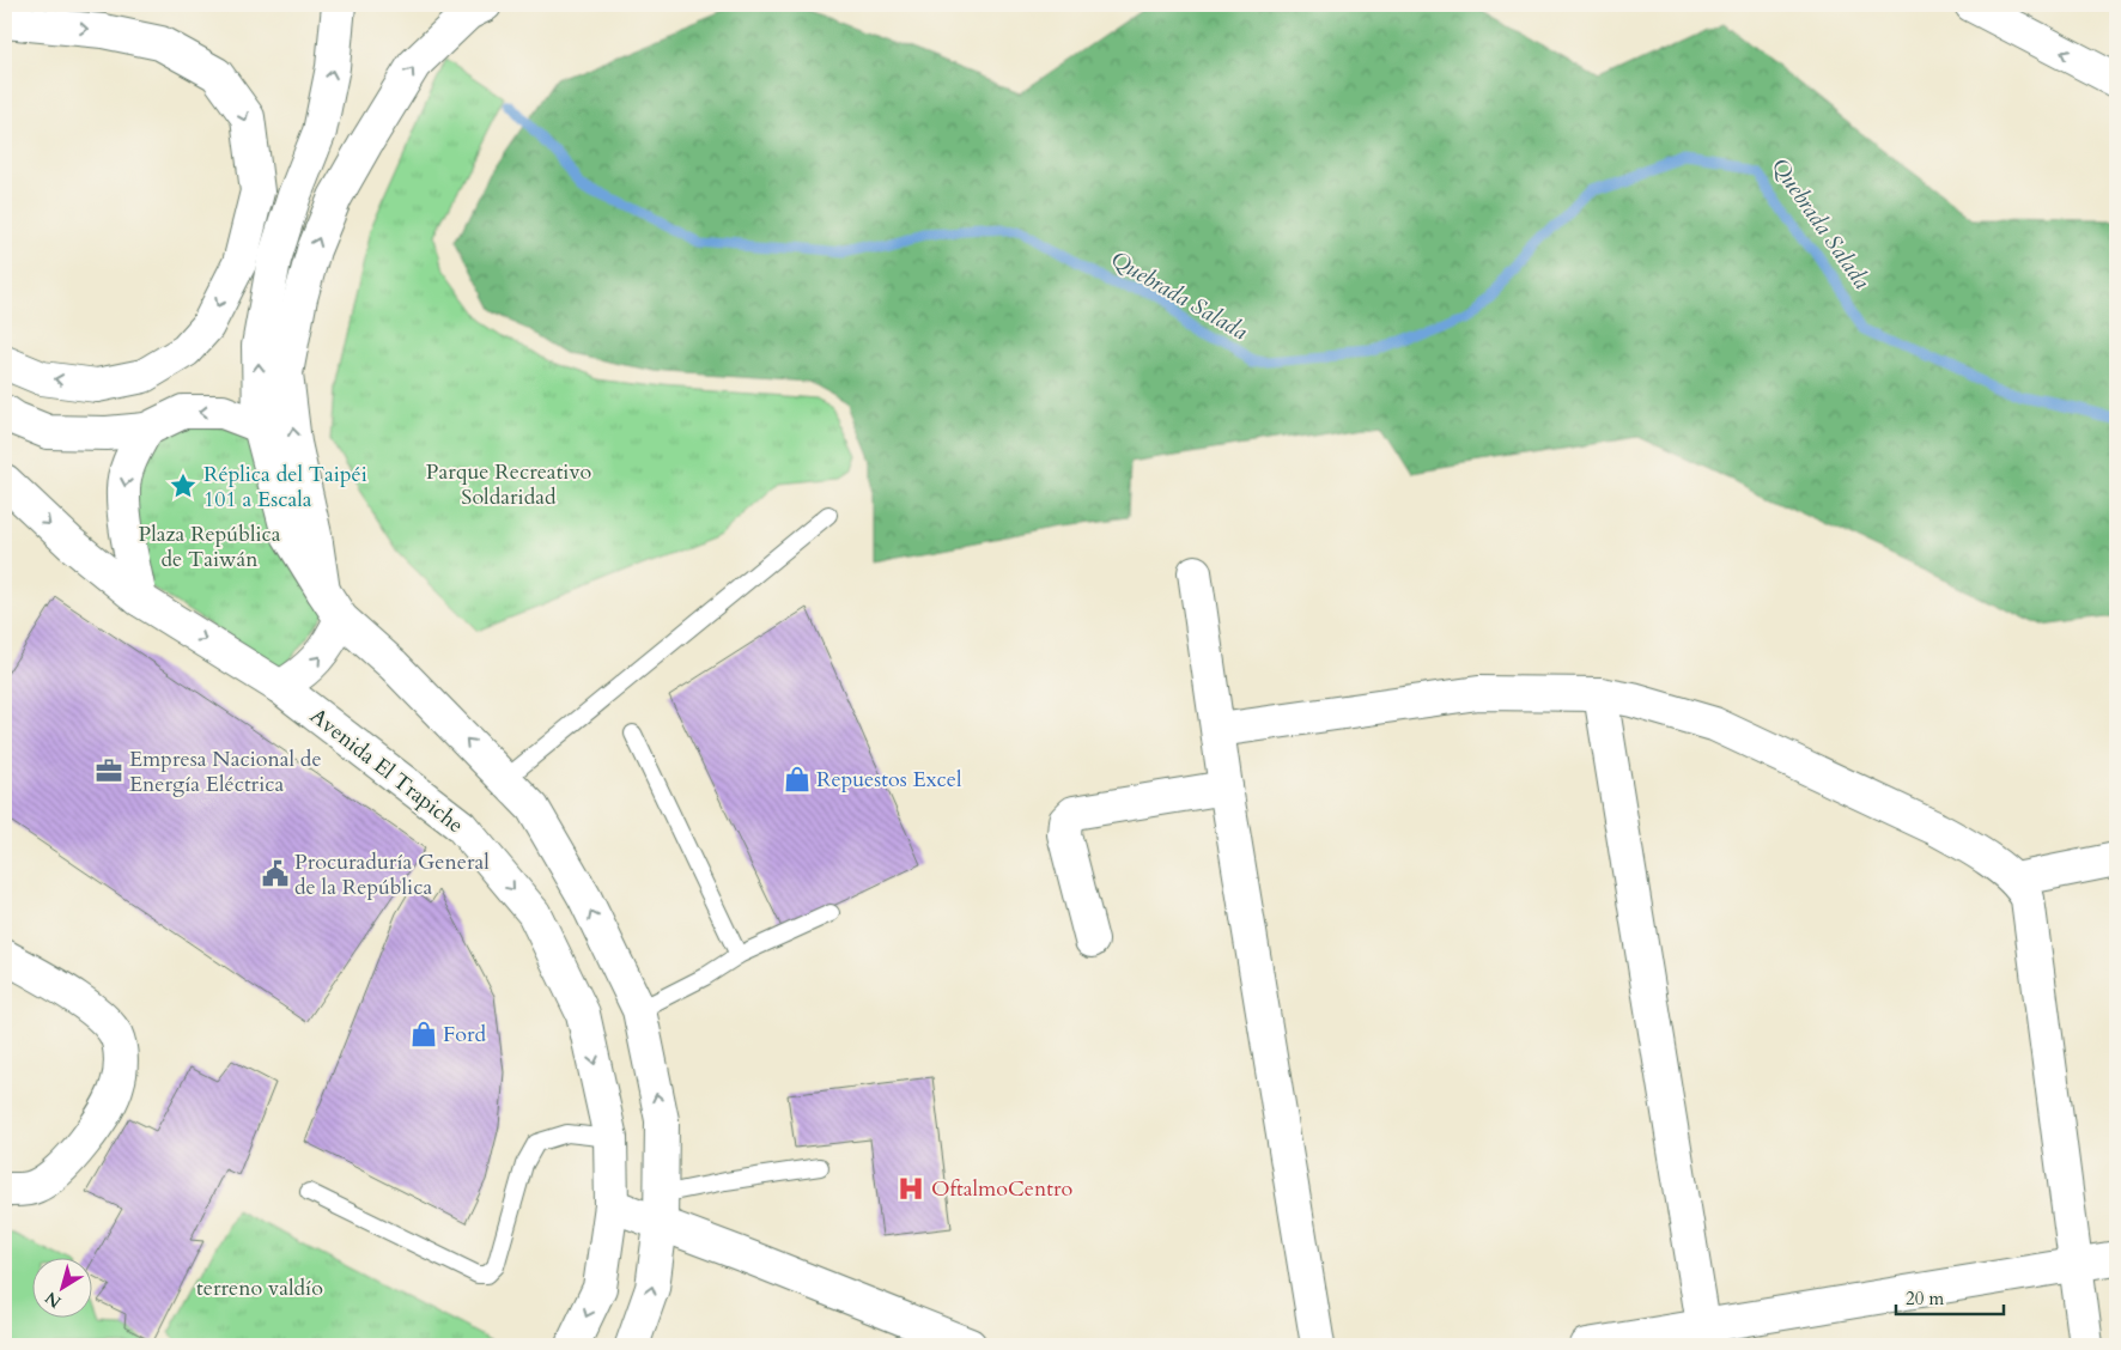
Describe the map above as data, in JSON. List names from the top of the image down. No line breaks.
{"streets":{"main road":["Avenida El Trapiche"]},"water":["Quebrada Salada"],"parks":["Parque Recreativo Soldaridad","Plaza República de Taiwán","terreno valdío"],"places":{"place":["Réplica del Taipéi 101 a Escala"],"office":["Empresa Nacional de Energía Eléctrica"],"shop":["Repuestos Excel","Ford"],"public building":["Procuraduría General de la República"],"hospital":["OftalmoCentro"]},"scale_bar":"20 m","north":"bottom left"}
